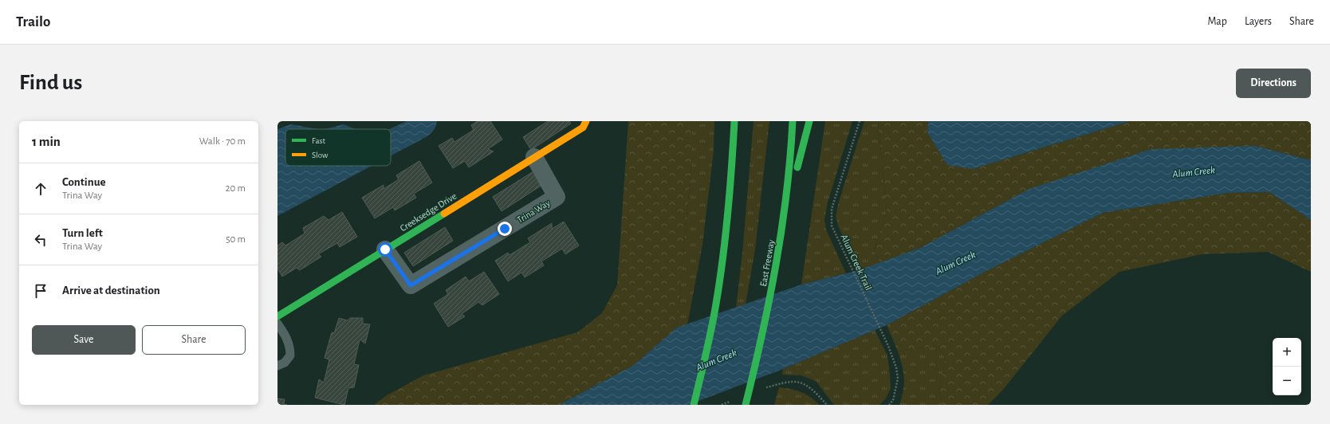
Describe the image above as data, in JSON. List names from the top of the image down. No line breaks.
{"streets":{"main road":["Creeksedge Drive","East Freeway"],"street":["Trina Way"],"path":["Alum Creek Trail"]},"crossings":[["Trina Way","Creeksedge Drive"]],"water":["Alum Creek"],"legend":["Fast","Slow"],"page":{"header":"Trailo","nav":["Map","Layers","Share"],"buttons":["Directions",["Save","Share"]],"title":"Find us","heading":["1 min","Walk · 70 m"],"list":[["Continue","Trina Way","20 m"],["Turn left","Trina Way","50 m"],"Arrive at destination"],"map_buttons":["+","−"]}}
